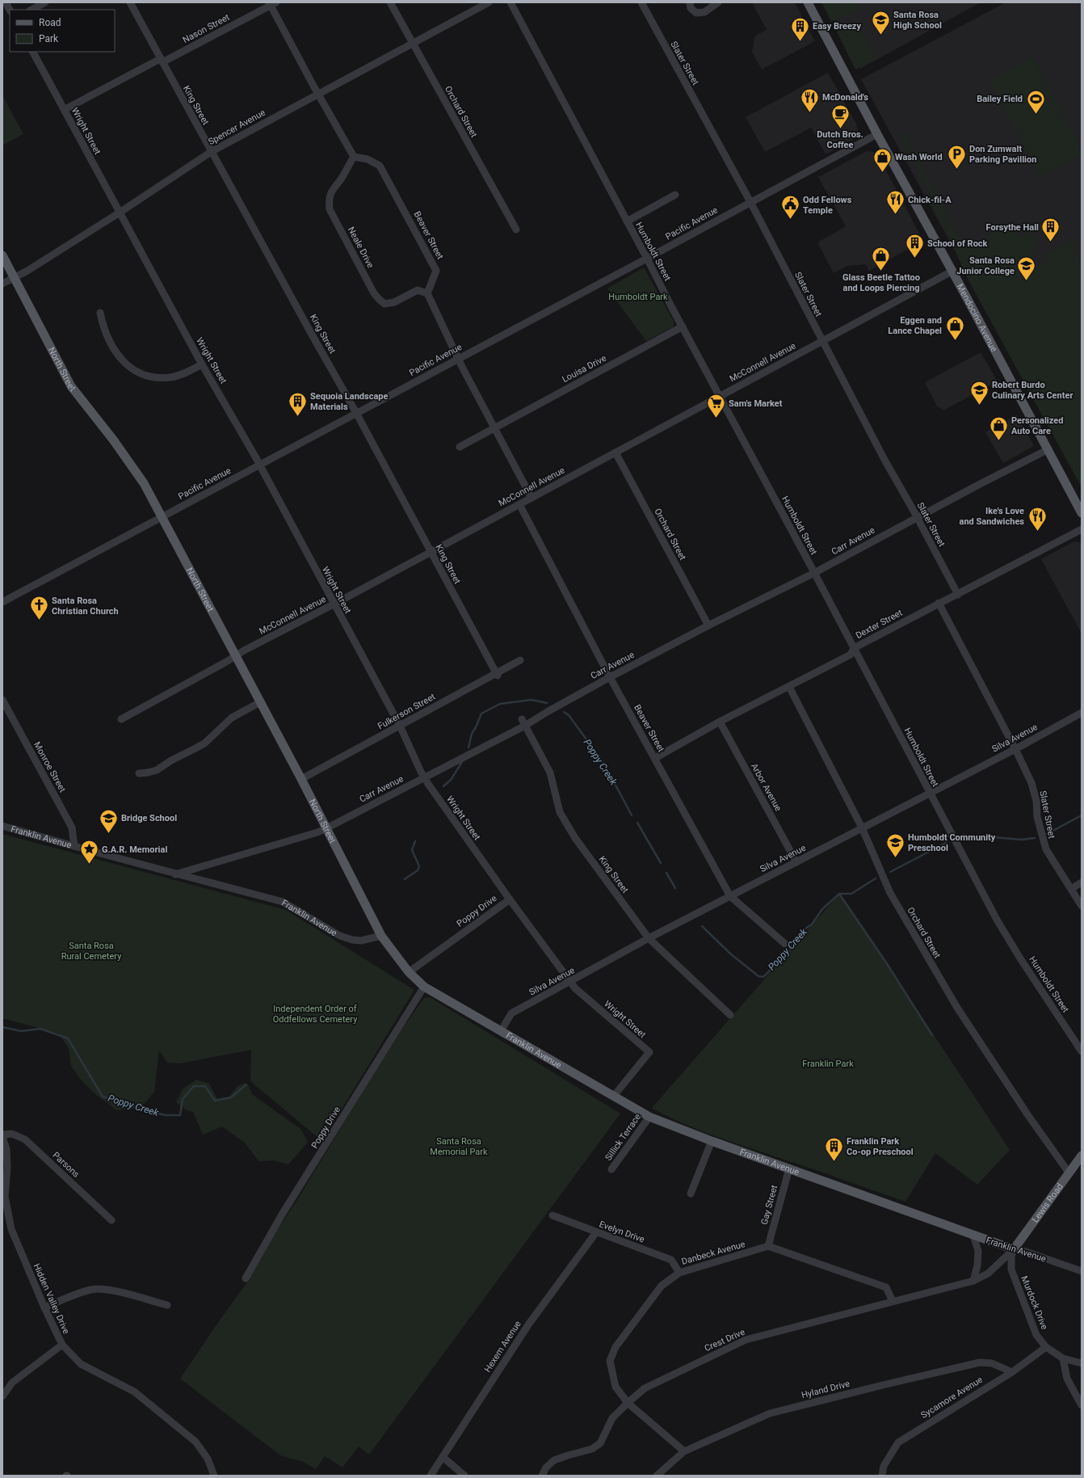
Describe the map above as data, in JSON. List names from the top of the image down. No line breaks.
{"streets":{"main road":["Mendocino Avenue","North Street","Franklin Avenue","Lewis Road"],"street":["Nason Street","Slater Street","King Street","Orchard Street","Spencer Avenue","Wright Street","Pacific Avenue","Beaver Street","Neale Drive","Humboldt Street","McConnell Avenue","Louisa Drive","Carr Avenue","Dexter Street","Fulkerson Street","Silva Avenue","Monroe Street","Arbor Avenue","Poppy Drive","Sillick Terrace","Parsons","Gay Street","Evelyn Drive","Danbeck Avenue","Hidden Valley Drive","Murdock Drive","Crest Drive","Hexem Avenue","Hyland Drive","Sycamore Avenue"]},"crossings":[["Nason Street","King Street"],["Nason Street","Wright Street"],["Slater Street","Pacific Avenue"],["Slater Street","McConnell Avenue"],["Slater Street","Carr Avenue"],["Slater Street","Dexter Street"],["Slater Street","Silva Avenue"],["King Street","Spencer Avenue"],["King Street","Pacific Avenue"],["King Street","McConnell Avenue"],["King Street","Carr Avenue"],["King Street","Fulkerson Street"],["King Street","Silva Avenue"],["Orchard Street","Spencer Avenue"],["Orchard Street","McConnell Avenue"],["Orchard Street","Carr Avenue"],["Orchard Street","Dexter Street"],["Orchard Street","Silva Avenue"],["Orchard Street","Lewis Road"],["Spencer Avenue","Wright Street"],["Spencer Avenue","North Street"],["Wright Street","Pacific Avenue"],["Wright Street","McConnell Avenue"],["Wright Street","Carr Avenue"],["Wright Street","Fulkerson Street"],["Wright Street","Silva Avenue"],["Wright Street","Franklin Avenue"],["Wright Street","Poppy Drive"],["Pacific Avenue","Humboldt Street"],["Pacific Avenue","Mendocino Avenue"],["Pacific Avenue","North Street"],["Beaver Street","Neale Drive"],["Beaver Street","McConnell Avenue"],["Beaver Street","Carr Avenue"],["Beaver Street","Dexter Street"],["Beaver Street","Silva Avenue"],["Humboldt Street","McConnell Avenue"],["Humboldt Street","Louisa Drive"],["Humboldt Street","Carr Avenue"],["Humboldt Street","Dexter Street"],["Humboldt Street","Silva Avenue"],["Mendocino Avenue","McConnell Avenue"],["Mendocino Avenue","Carr Avenue"],["McConnell Avenue","North Street"],["North Street","Carr Avenue"],["North Street","Fulkerson Street"],["North Street","Franklin Avenue"],["Carr Avenue","Franklin Avenue"],["Dexter Street","Arbor Avenue"],["Silva Avenue","Arbor Avenue"],["Silva Avenue","Franklin Avenue"],["Monroe Street","Franklin Avenue"],["Franklin Avenue","Poppy Drive"],["Franklin Avenue","Sillick Terrace"],["Franklin Avenue","Lewis Road"],["Franklin Avenue","Gay Street"],["Franklin Avenue","Murdock Drive"],["Franklin Avenue","Crest Drive"],["Parsons","Hidden Valley Drive"],["Lewis Road","Murdock Drive"],["Lewis Road","Crest Drive"],["Gay Street","Danbeck Avenue"],["Evelyn Drive","Danbeck Avenue"],["Evelyn Drive","Hexem Avenue"],["Danbeck Avenue","Crest Drive"],["Danbeck Avenue","Hyland Drive"],["Murdock Drive","Crest Drive"],["Murdock Drive","Sycamore Avenue"],["Hyland Drive","Sycamore Avenue"]],"water":["Poppy Creek"],"parks":["Humboldt Park","Santa Rosa Rural Cemetery","Independent Order of Oddfellows Cemetery","Franklin Park","Santa Rosa Memorial Park"],"places":{"school or university":["Santa Rosa High School","Santa Rosa Junior College","Robert Burdo Culinary Arts Center","Bridge School","Humboldt Community Preschool"],"building":["Easy Breezy","Forsythe Hall","School of Rock","Sequoia Landscape Materials","Franklin Park Co-op Preschool"],"restaurant":["McDonald's","Chick-fil-A","Ike's Love and Sandwiches"],"sports":["Bailey Field"],"cafe":["Dutch Bros. Coffee"],"parking":["Don Zumwalt Parking Pavillion"],"shop":["Wash World","Glass Beetle Tattoo and Loops Piercing","Eggen and Lance Chapel","Personalized Auto Care"],"public building":["Odd Fellows Temple"],"supermarket":["Sam's Market"],"church":["Santa Rosa Christian Church"],"place":["G.A.R. Memorial"]},"legend":["Road","Park"]}
